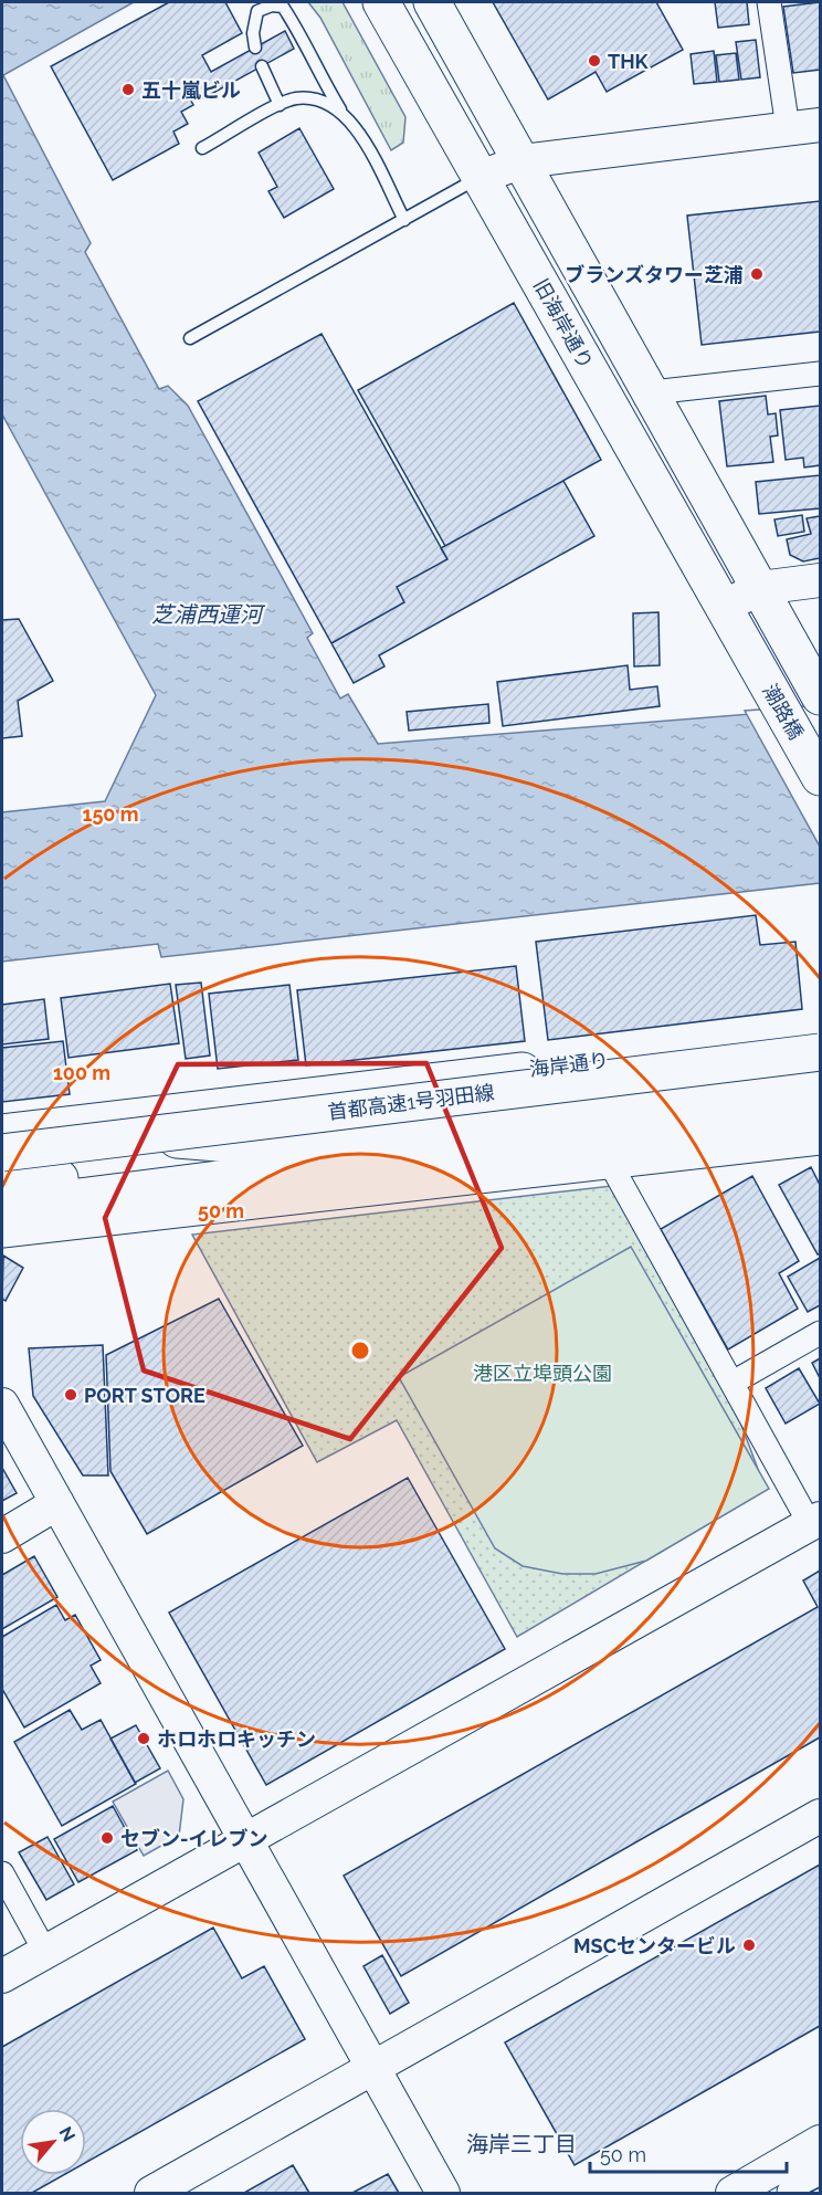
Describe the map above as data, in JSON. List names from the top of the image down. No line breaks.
{"streets":{"main road":["旧海岸通り","潮路橋","海岸通り","首都高速1号羽田線"]},"crossings":[["旧海岸通り","潮路橋"]],"districts":["海岸三丁目"],"water":["芝浦西運河"],"parks":["港区立埠頭公園"],"places":["THK","五十嵐ビル","ブランズタワー芝浦","PORT STORE","ホロホロキッチン","セブン-イレブン","MSCセンタービル"],"scale_bar":"50 m","north":"top right","rings":["150 m","100 m","50 m"]}
